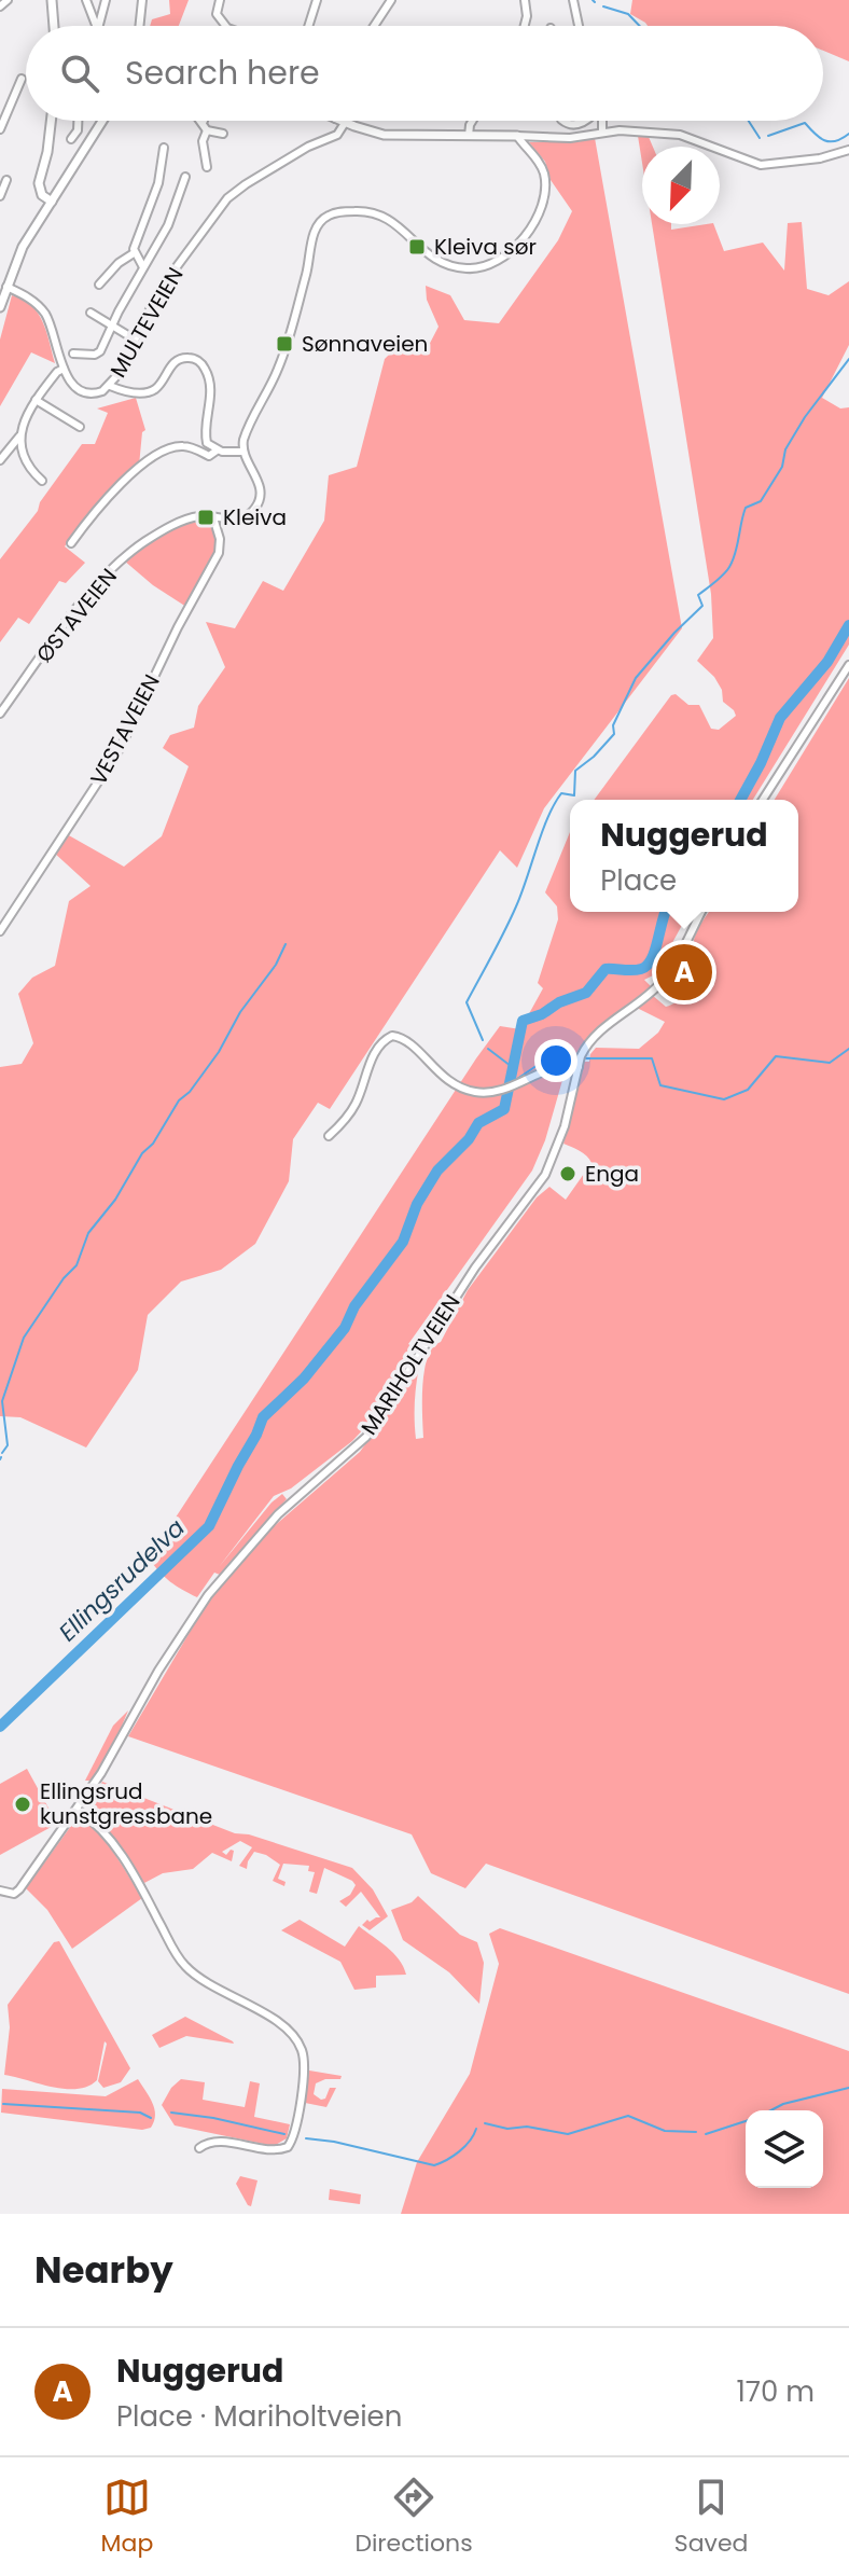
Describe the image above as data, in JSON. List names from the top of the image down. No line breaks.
{"streets":{"street":["MULTEVEIEN","ØSTAVEIEN","VESTAVEIEN","MARIHOLTVEIEN"]},"crossings":[["ØSTAVEIEN","VESTAVEIEN"]],"water":["Ellingsrudelva"],"places":{"transit":["Kleiva sør","Sønnaveien","Kleiva"],"other":["Enga","Ellingsrud kunstgressbane"]},"north":"bottom left","page":{"search":"Search here","popup":["Nuggerud","Place"],"pins":"A","heading":"Nearby","list":[{"mark":"A","name":"Nuggerud","note":"Place · Mariholtveien","value":"170 m"}],"nav":["Map","Directions","Saved"]}}
